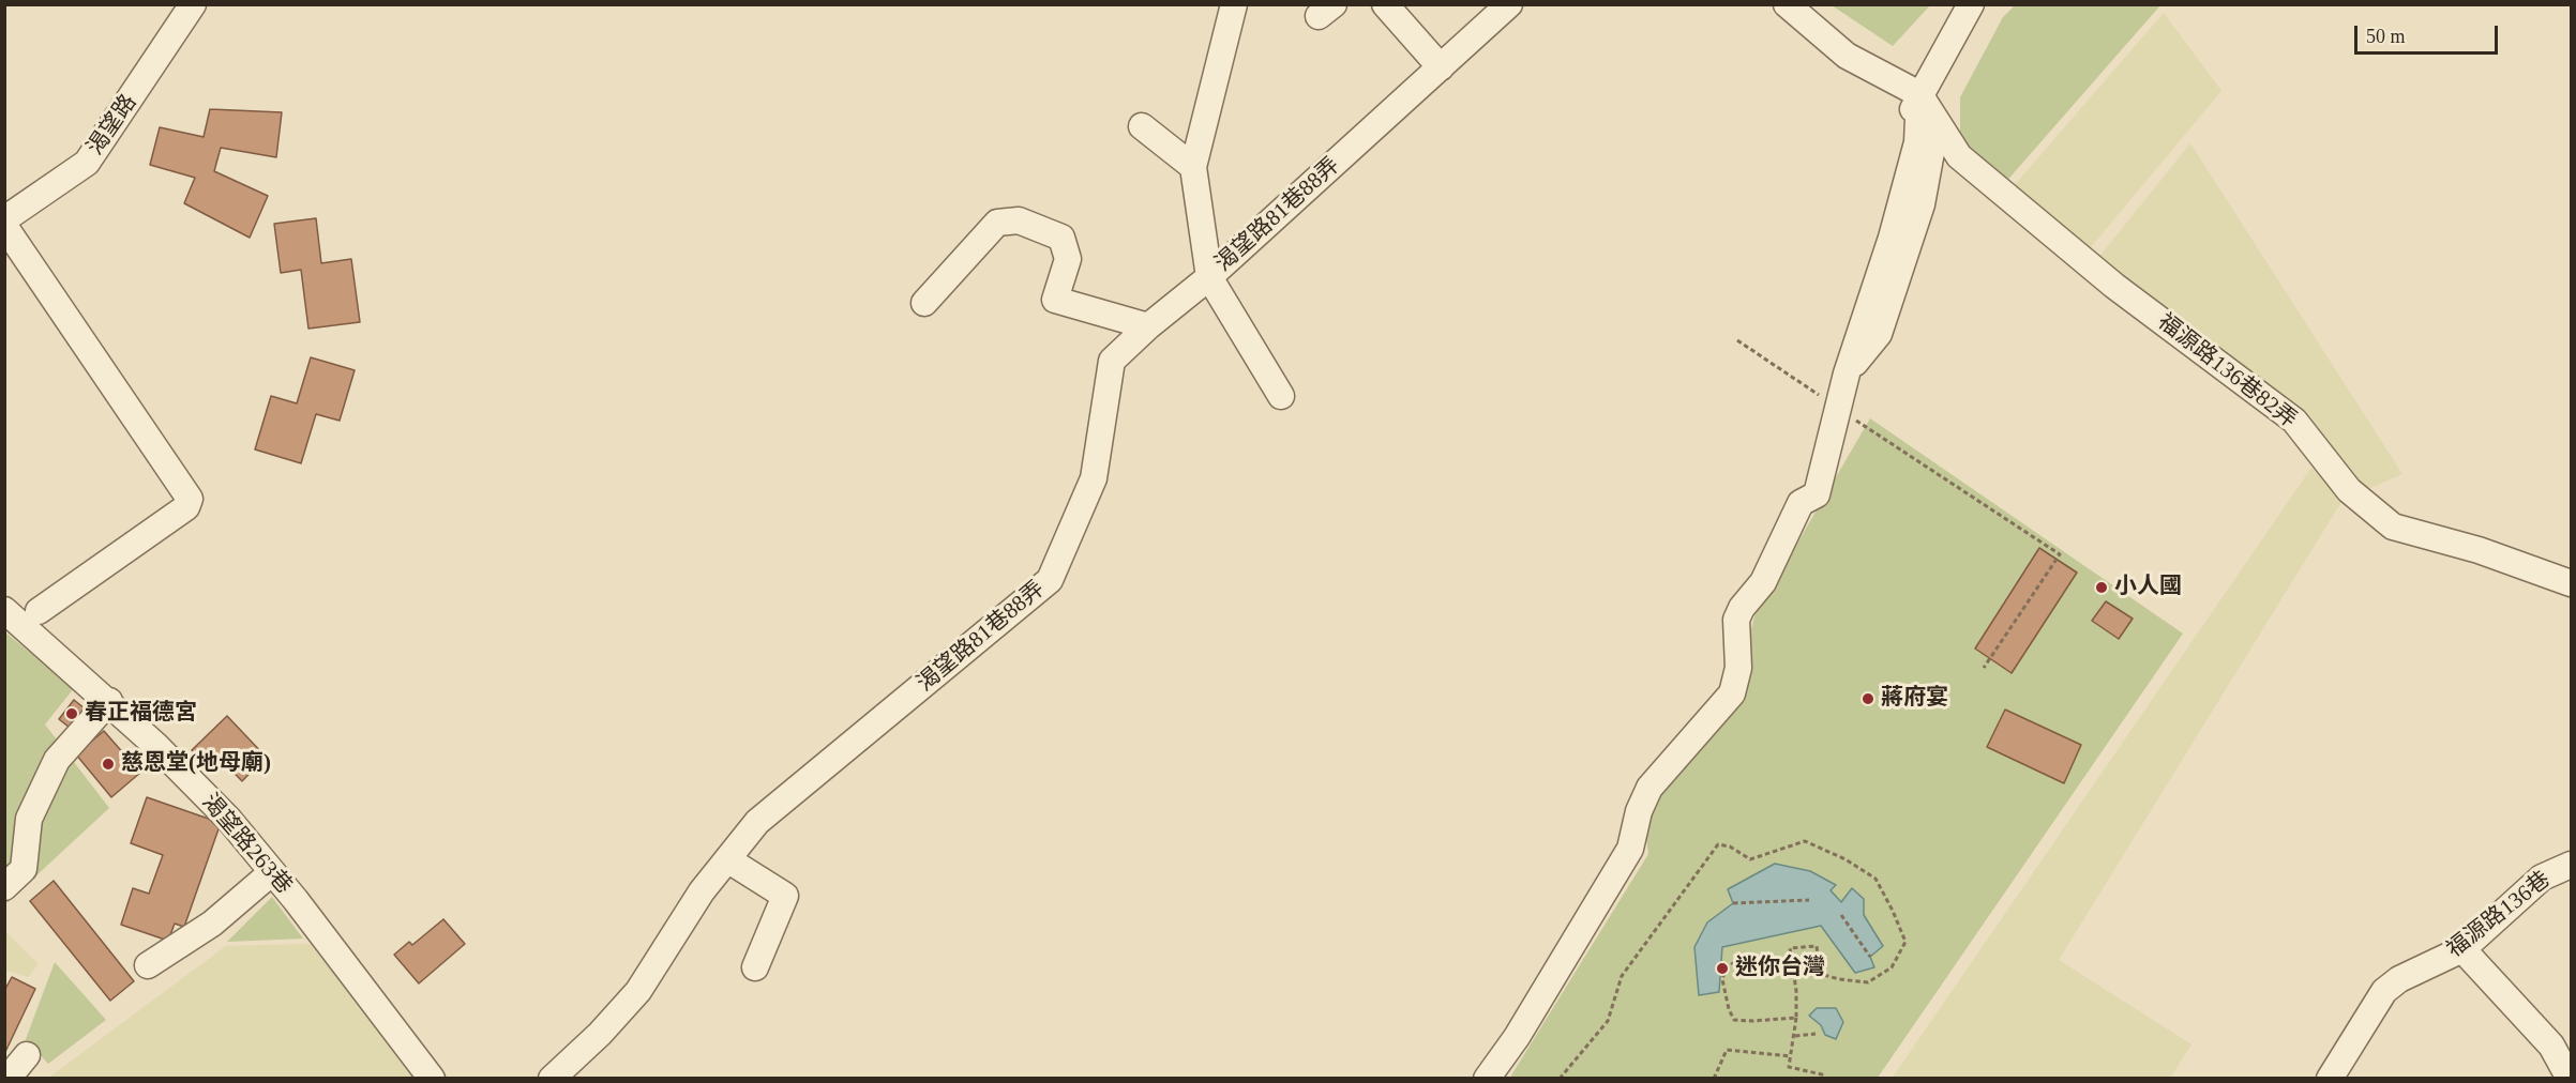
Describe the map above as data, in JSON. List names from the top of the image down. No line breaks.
{"streets":{"street":["渴望路","渴望路81巷88弄","福源路136巷82弄","渴望路263巷","福源路136巷"]},"places":["小人國","蔣府宴","春正福德宮","慈恩堂(地母廟)","迷你台灣"],"scale_bar":"50 m"}
